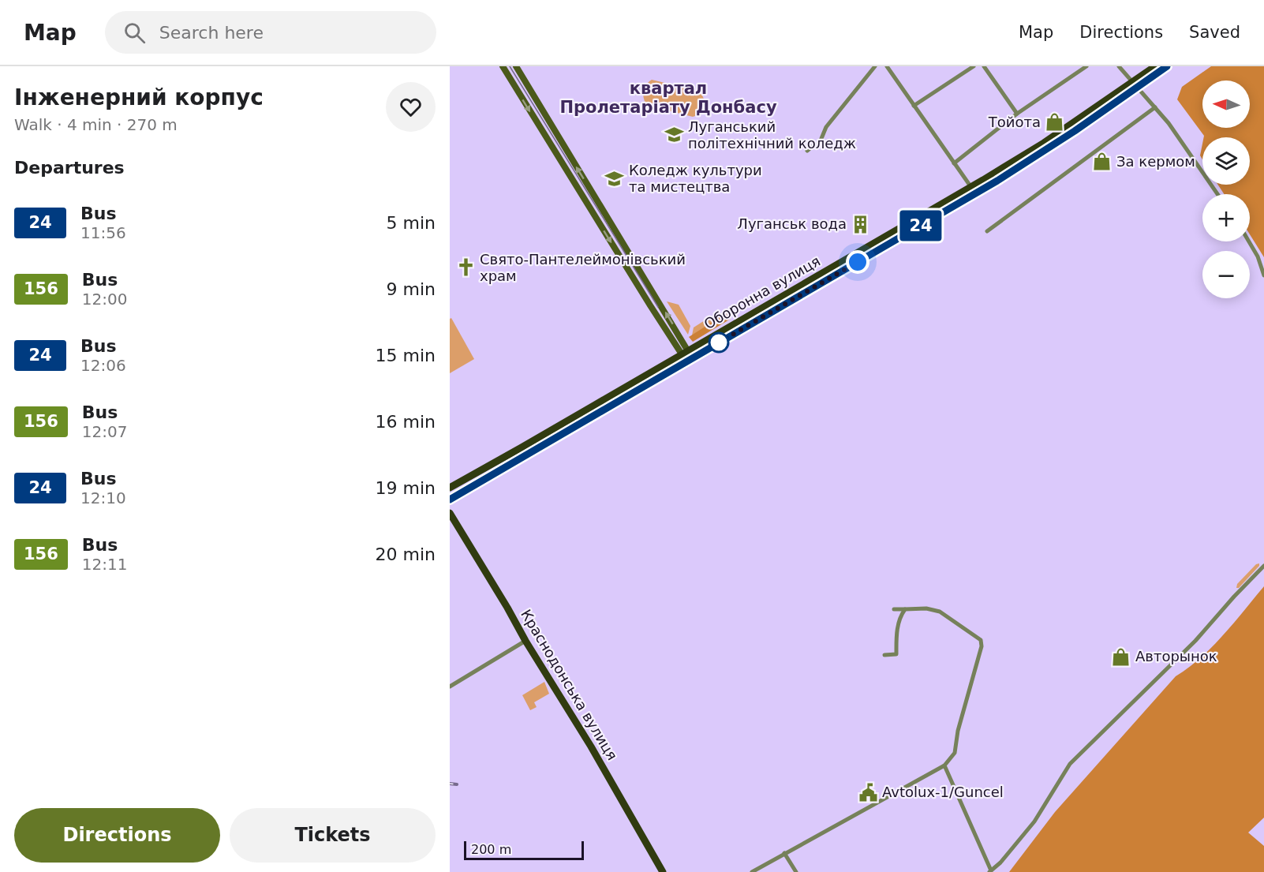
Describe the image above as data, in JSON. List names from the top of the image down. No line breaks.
{"streets":{"main road":["Оборонна вулиця","Краснодонська вулиця"]},"districts":["квартал Пролетаріату Донбасу"],"places":{"shop":["Тойота","За кермом","Авторынок"],"school or university":["Луганський політехнічний коледж","Коледж культури та мистецтва"],"building":["Луганськ вода"],"church":["Свято-Пантелеймонівський храм"],"public building":["Avtolux-1/Guncel"]},"lines":["bus line 24"],"scale_bar":"200 m","north":"left","page":{"header":"Map","search":"Search here","nav":["Map","Directions","Saved"],"heading":[["Інженерний корпус","Walk · 4 min · 270 m"],"Departures"],"on_map":"24","map_buttons":["+","−"],"list":[{"mark":"24","name":"Bus","note":"11:56","value":"5 min"},{"mark":"156","name":"Bus","note":"12:00","value":"9 min"},{"mark":"24","name":"Bus","note":"12:06","value":"15 min"},{"mark":"156","name":"Bus","note":"12:07","value":"16 min"},{"mark":"24","name":"Bus","note":"12:10","value":"19 min"},{"mark":"156","name":"Bus","note":"12:11","value":"20 min"}],"buttons":["Directions","Tickets"],"scale":"200 m"}}
